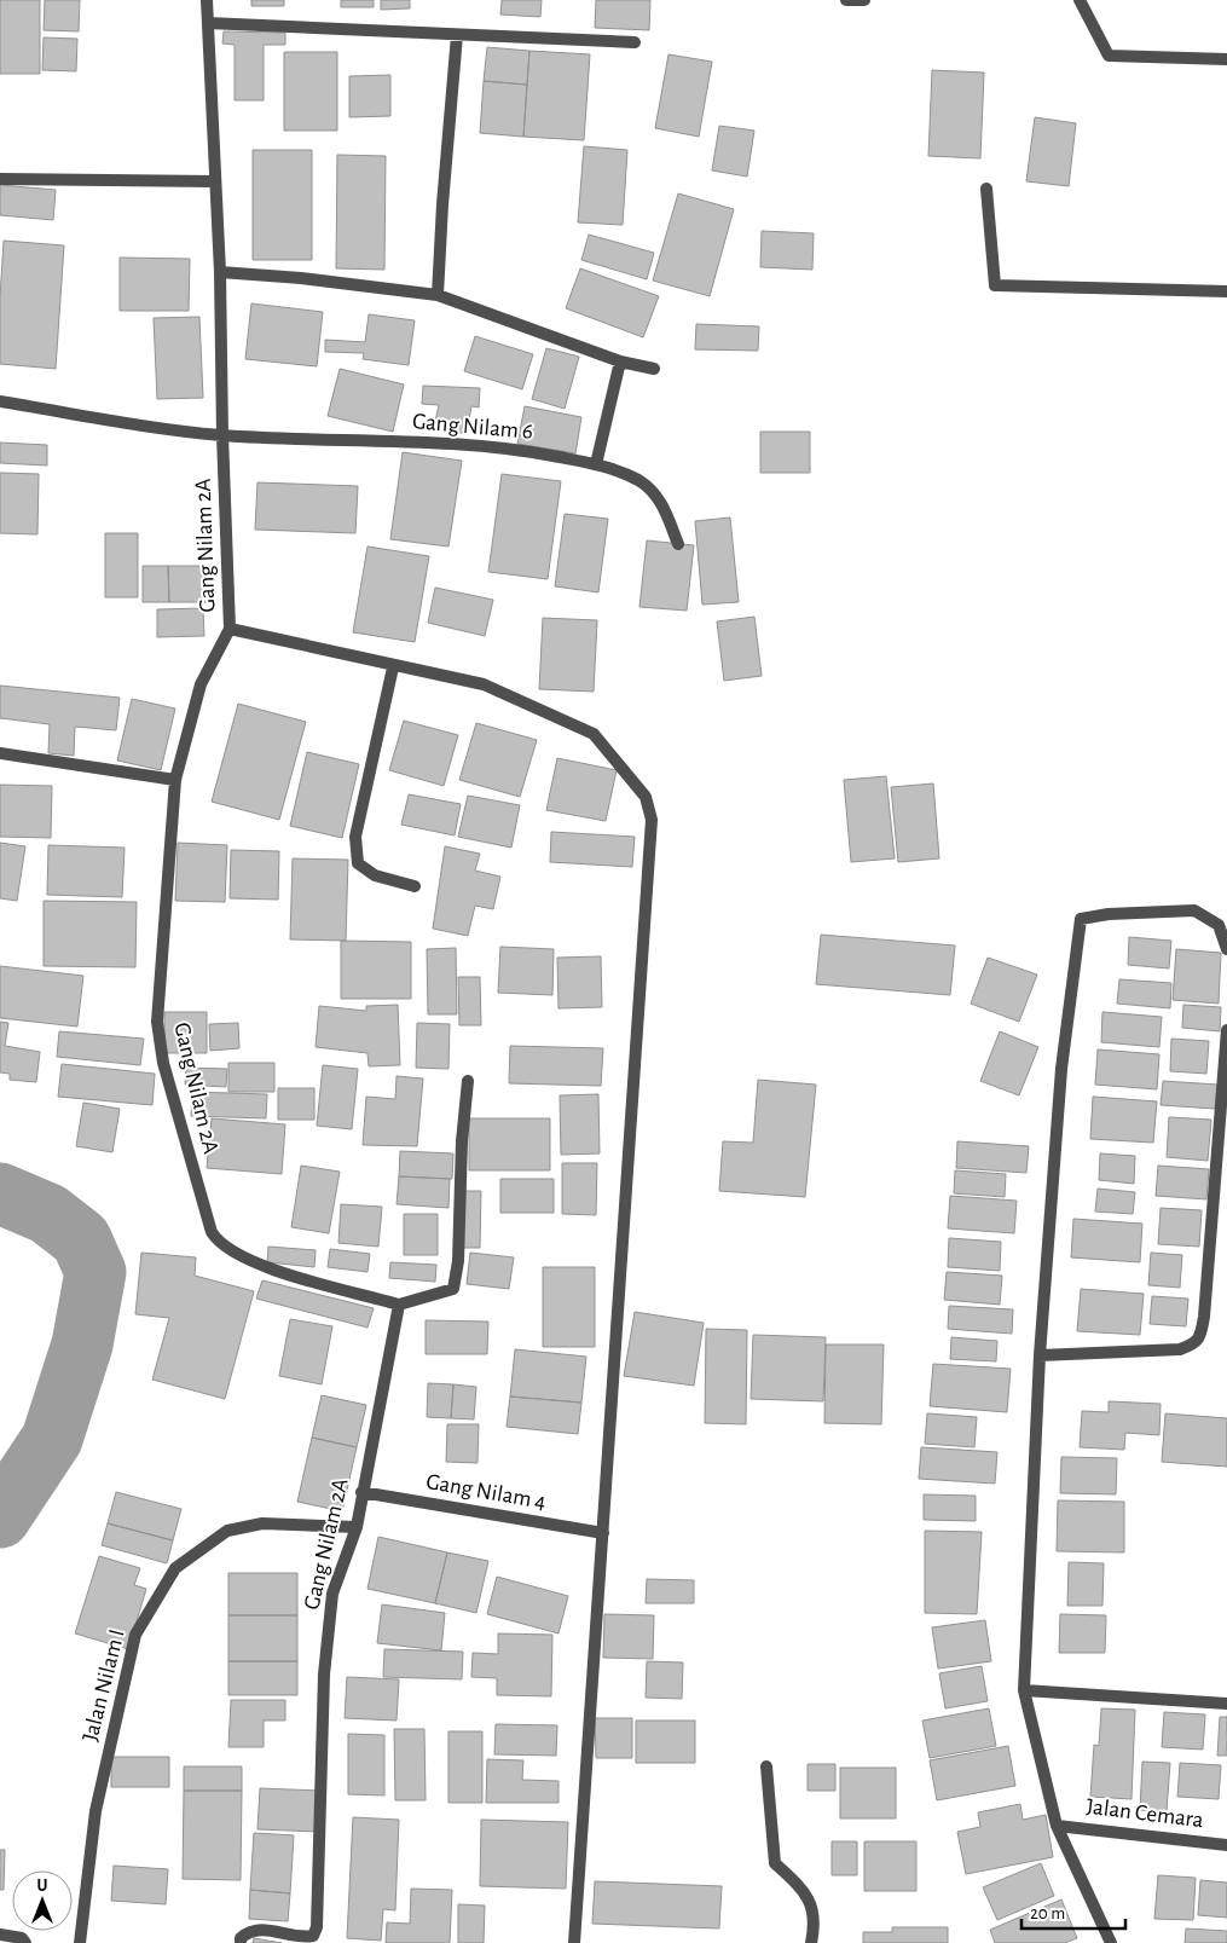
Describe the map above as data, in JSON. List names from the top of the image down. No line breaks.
{"streets":{"street":["Gang Nilam 6","Gang Nilam 2A","Gang Nilam 4","Jalan Nilam I","Jalan Cemara"]},"crossings":[["Gang Nilam 6","Gang Nilam 2A"],["Gang Nilam 2A","Gang Nilam 4"],["Gang Nilam 2A","Jalan Nilam I"]],"scale_bar":"20 m","north":"top"}
